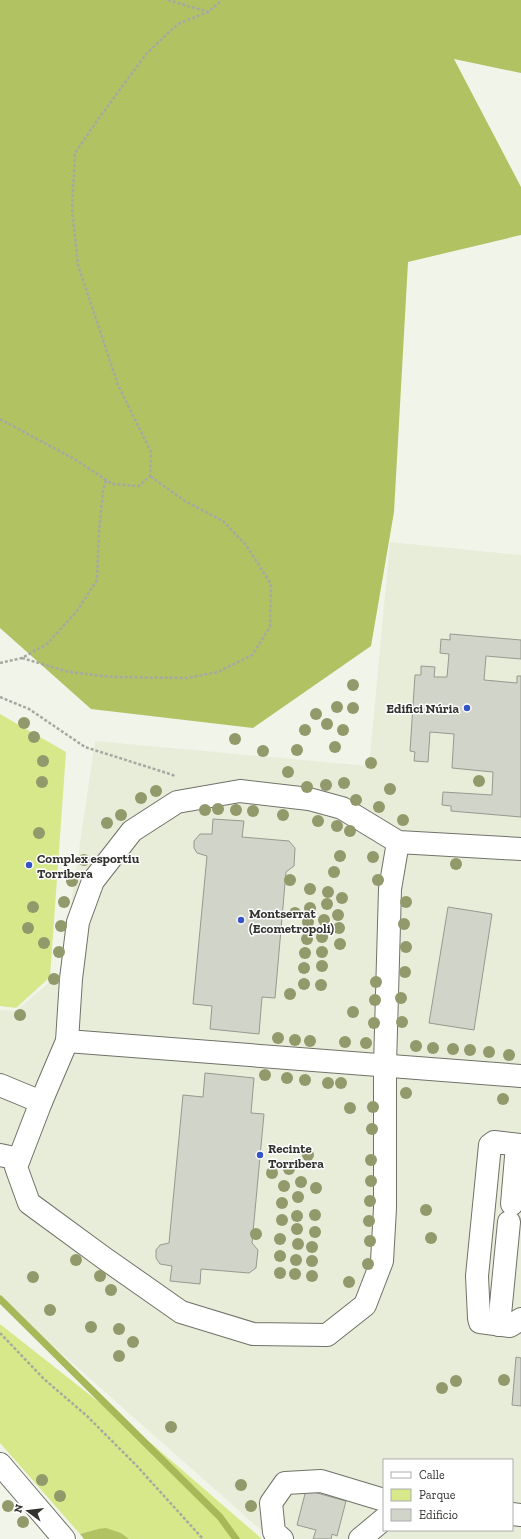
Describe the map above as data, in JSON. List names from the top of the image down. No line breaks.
{"places":["Edifici Núria","Complex esportiu Torribera","Montserrat (Ecometropoli)","Recinte Torribera"],"legend":["Calle","Parque","Edificio"],"north":"left"}
